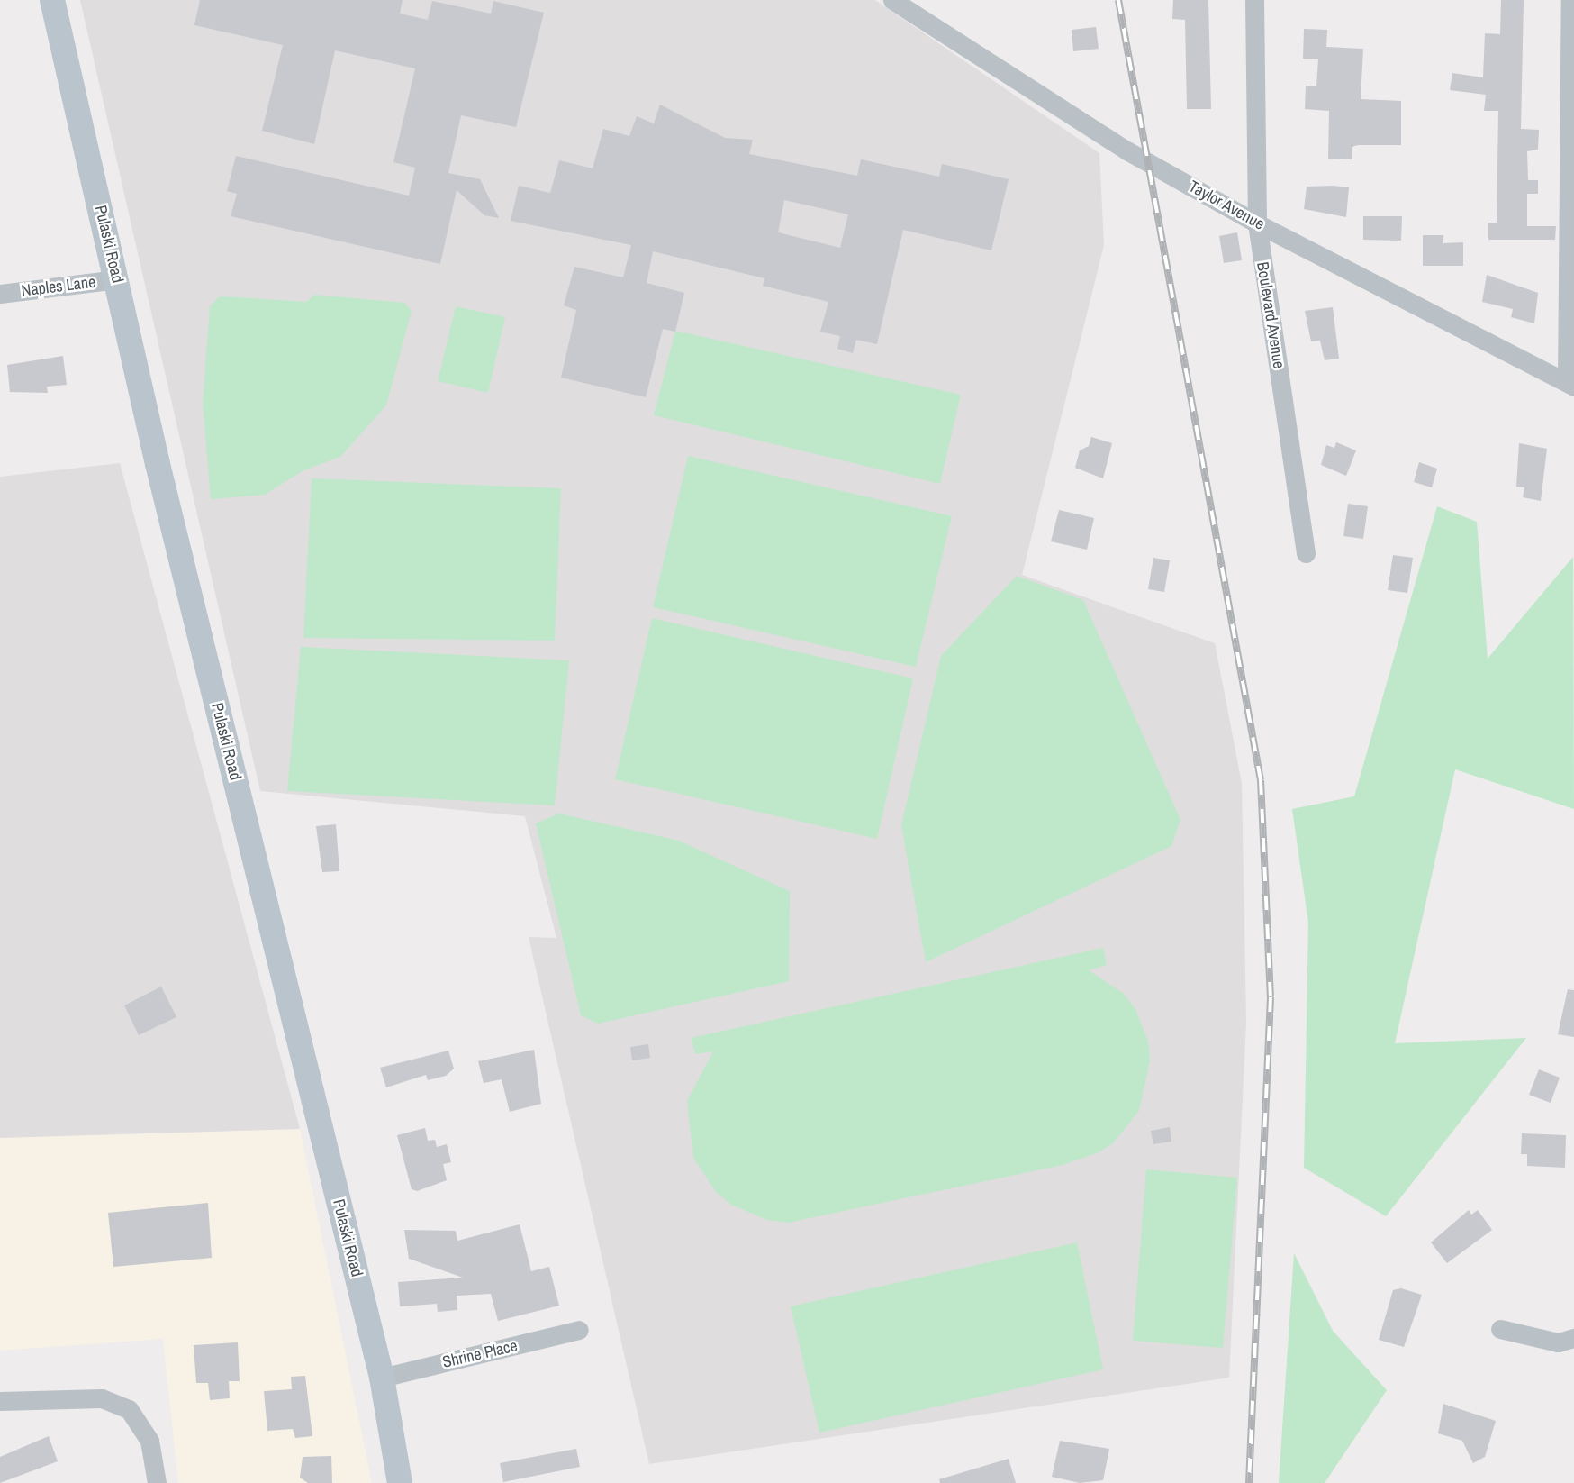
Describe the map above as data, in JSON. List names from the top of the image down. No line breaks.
{"streets":{"main road":["Pulaski Road"],"street":["Taylor Avenue","Naples Lane","Boulevard Avenue","Shrine Place"]},"crossings":[["Taylor Avenue","Boulevard Avenue"],["Pulaski Road","Naples Lane"],["Pulaski Road","Shrine Place"]]}
